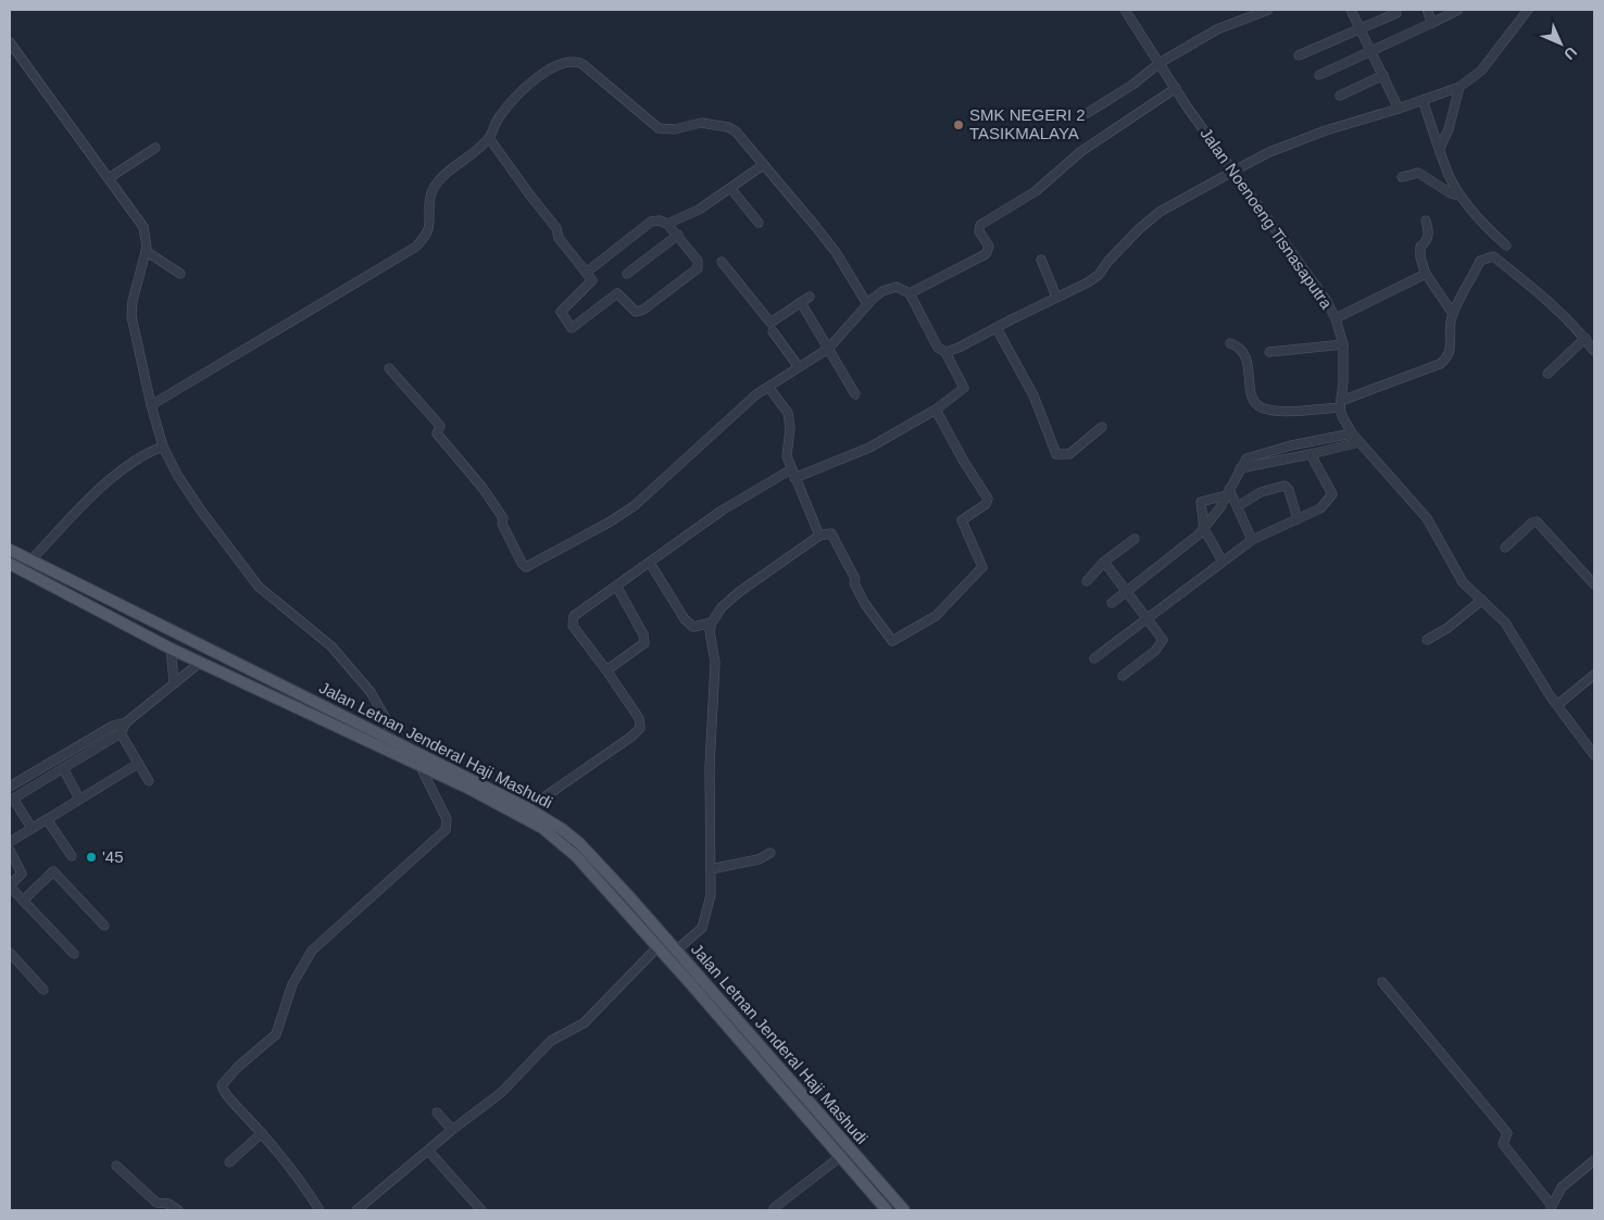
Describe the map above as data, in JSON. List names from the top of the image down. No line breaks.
{"streets":{"main road":["Jalan Letnan Jenderal Haji Mashudi"],"street":["Jalan Noenoeng Tisnasaputra"]},"places":["SMK NEGERI 2 TASIKMALAYA","'45"],"north":"bottom right"}
